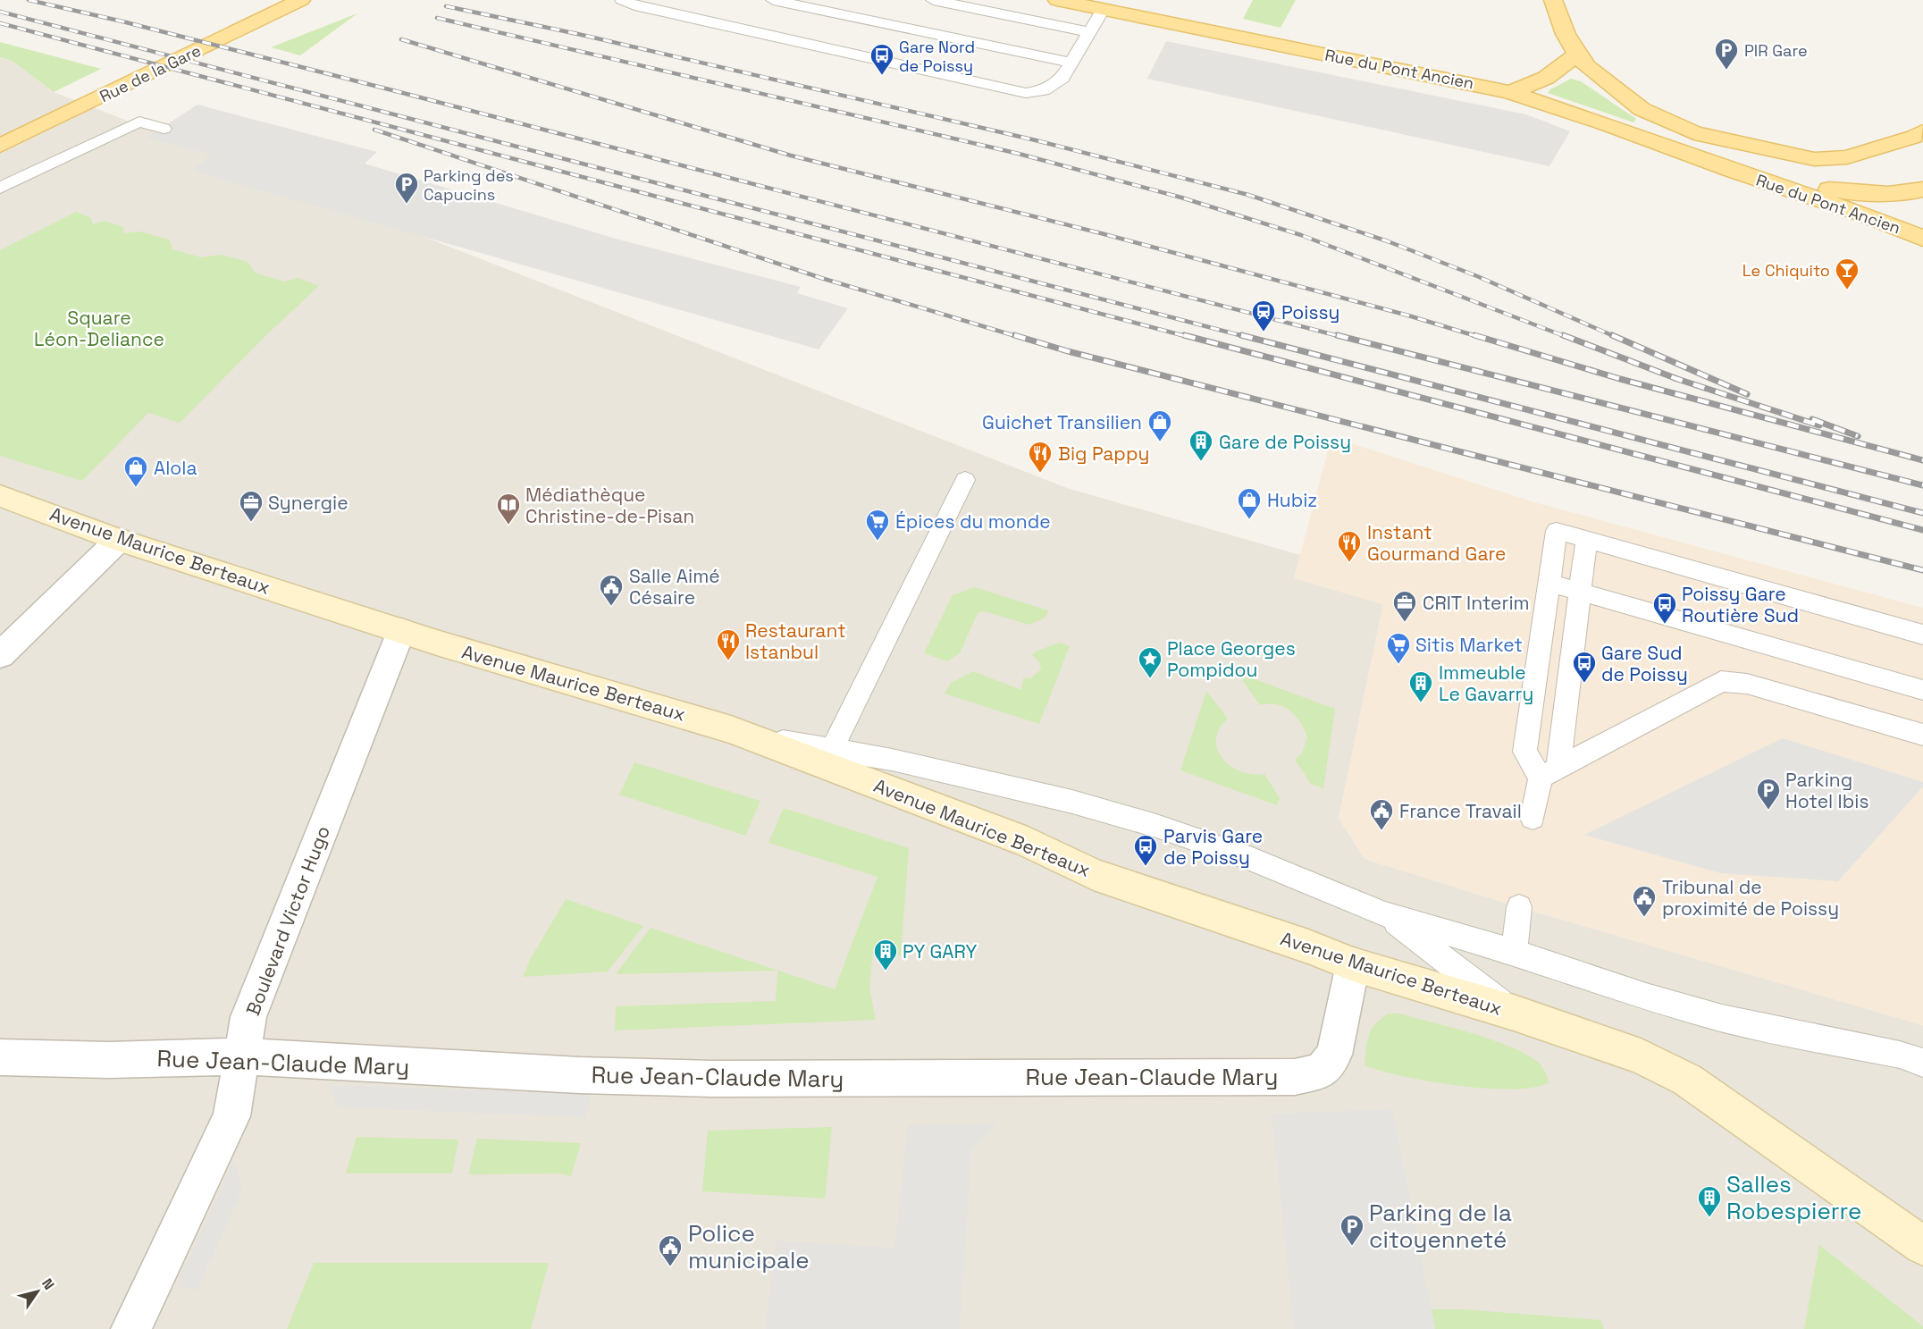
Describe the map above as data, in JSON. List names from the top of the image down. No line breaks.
{"streets":{"main road":["Rue du Pont Ancien","Rue de la Gare"],"street":["Avenue Maurice Berteaux","Boulevard Victor Hugo","Rue Jean-Claude Mary"]},"crossings":[["Avenue Maurice Berteaux","Boulevard Victor Hugo"],["Avenue Maurice Berteaux","Rue Jean-Claude Mary"],["Boulevard Victor Hugo","Rue Jean-Claude Mary"]],"parks":["Square Léon-Deliance"],"places":{"parking":["PIR Gare","Parking des Capucins","Parking Hotel Ibis","Parking de la citoyenneté"],"bus stop":["Gare Nord de Poissy","Poissy Gare Routière Sud","Gare Sud de Poissy","Parvis Gare de Poissy"],"bar":["Le Chiquito"],"station":["Poissy"],"shop":["Guichet Transilien","Alola","Hubiz"],"building":["Gare de Poissy","Immeuble Le Gavarry","PY GARY","Salles Robespierre"],"restaurant":["Big Pappy","Instant Gourmand Gare","Restaurant Istanbul"],"office":["Synergie","CRIT Interim"],"library":["Médiathèque Christine-de-Pisan"],"supermarket":["Épices du monde","Sitis Market"],"public building":["Salle Aimé Césaire","France Travail","Tribunal de proximité de Poissy","Police municipale"],"place":["Place Georges Pompidou"]},"north":"top right"}
